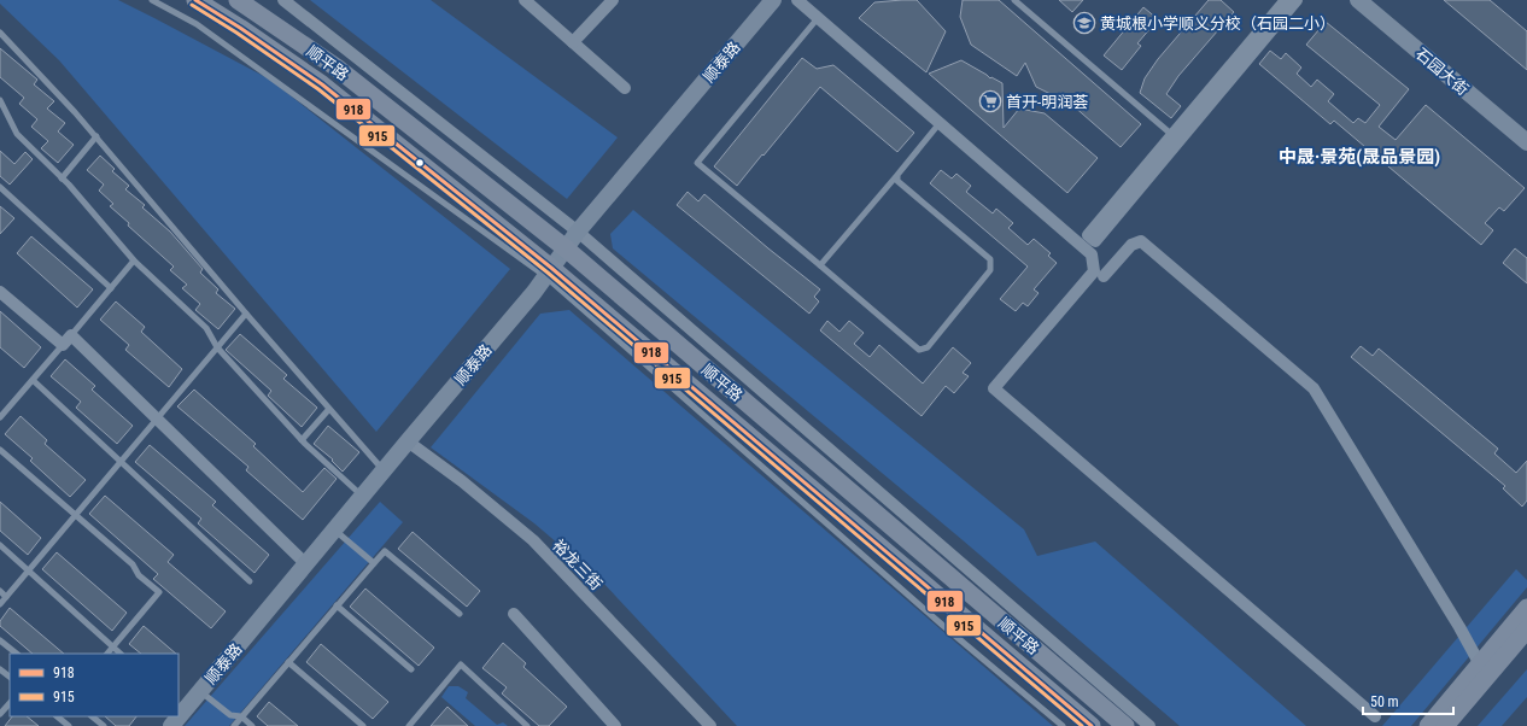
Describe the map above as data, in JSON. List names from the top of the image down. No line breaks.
{"streets":{"main road":["顺平路"],"street":["顺泰路","石园大街","裕龙三街"]},"crossings":[["顺泰路","顺平路"],["顺泰路","裕龙三街"]],"districts":["中晟·景苑(晟品景园)"],"places":{"school or university":["黄城根小学顺义分校（石园二小）"],"supermarket":["首开-明润荟"]},"lines":["transit line 918","transit line 915"],"legend":["918","915"],"scale_bar":"50 m"}
